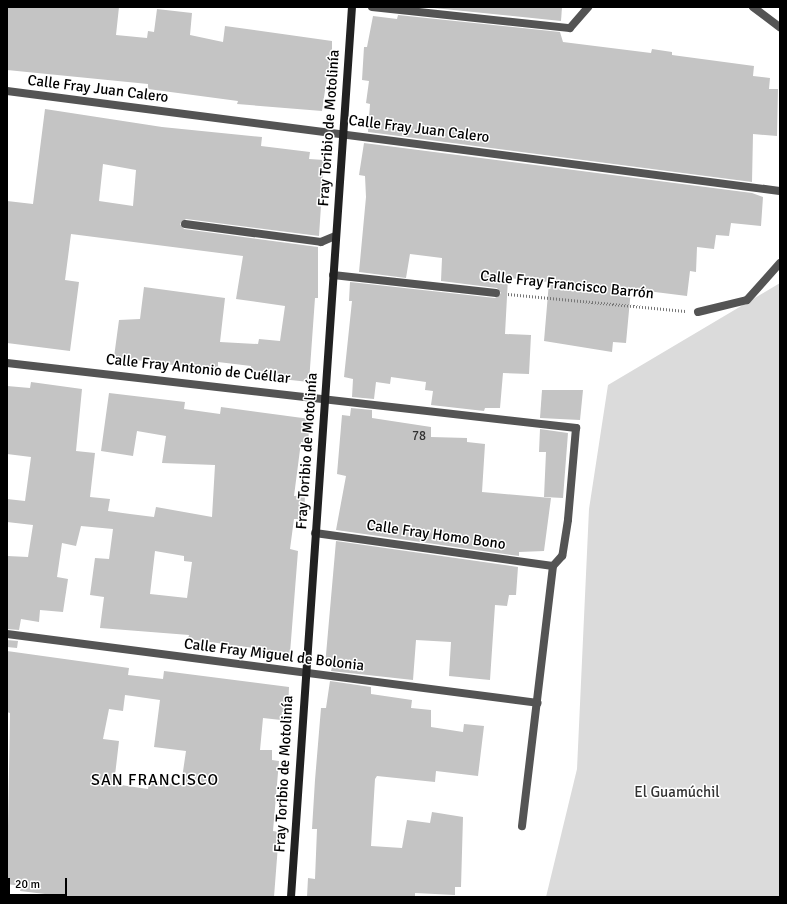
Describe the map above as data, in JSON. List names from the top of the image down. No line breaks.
{"streets":{"street":["Calle Fray Juan Calero","Fray Toribio de Motolinía","Calle Fray Francisco Barrón","Calle Fray Antonio de Cuéllar","Calle Fray Homo Bono","Calle Fray Miguel de Bolonia"]},"crossings":[["Calle Fray Juan Calero","Fray Toribio de Motolinía"],["Fray Toribio de Motolinía","Calle Fray Francisco Barrón"],["Fray Toribio de Motolinía","Calle Fray Antonio de Cuéllar"],["Fray Toribio de Motolinía","Calle Fray Homo Bono"],["Fray Toribio de Motolinía","Calle Fray Miguel de Bolonia"],["Calle Fray Antonio de Cuéllar","Calle Fray Homo Bono"]],"districts":["SAN FRANCISCO"],"parks":["El Guamúchil"],"house_numbers":["78"],"scale_bar":"20 m"}
